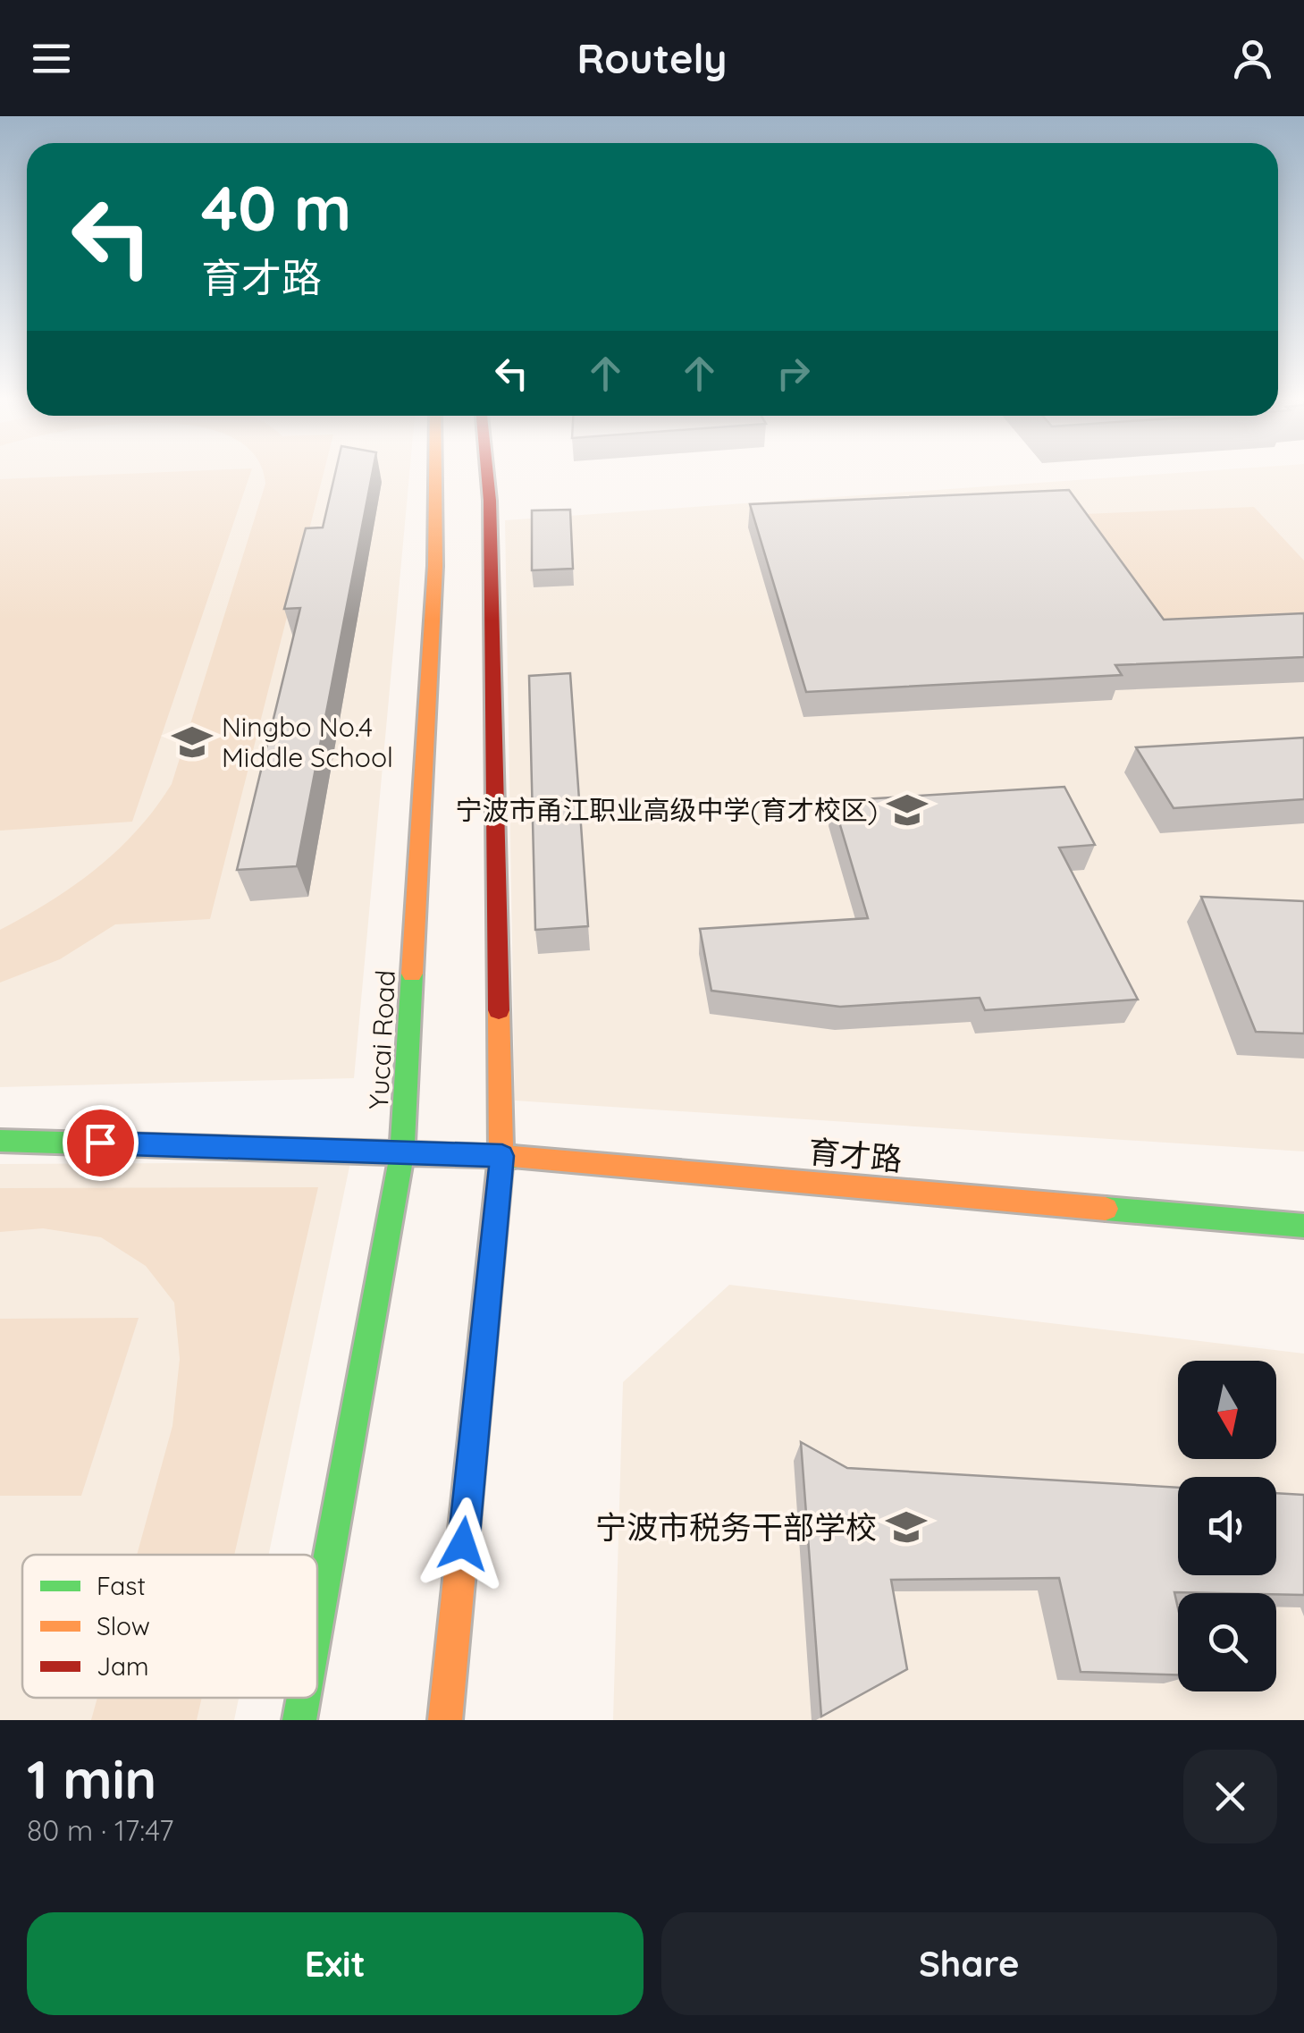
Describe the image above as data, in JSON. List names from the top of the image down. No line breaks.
{"streets":{"main road":["Yucai Road","育才路"]},"crossings":[["Yucai Road","育才路"]],"places":{"school or university":["Ningbo No.4 Middle School","宁波市甬江职业高级中学(育才校区)","宁波市税务干部学校"]},"legend":["Fast","Slow","Jam"],"north":"bottom","page":{"header":"Routely","turn":["40 m","育才路"],"heading":["1 min","80 m · 17:47"],"buttons":["Exit","Share"]}}
